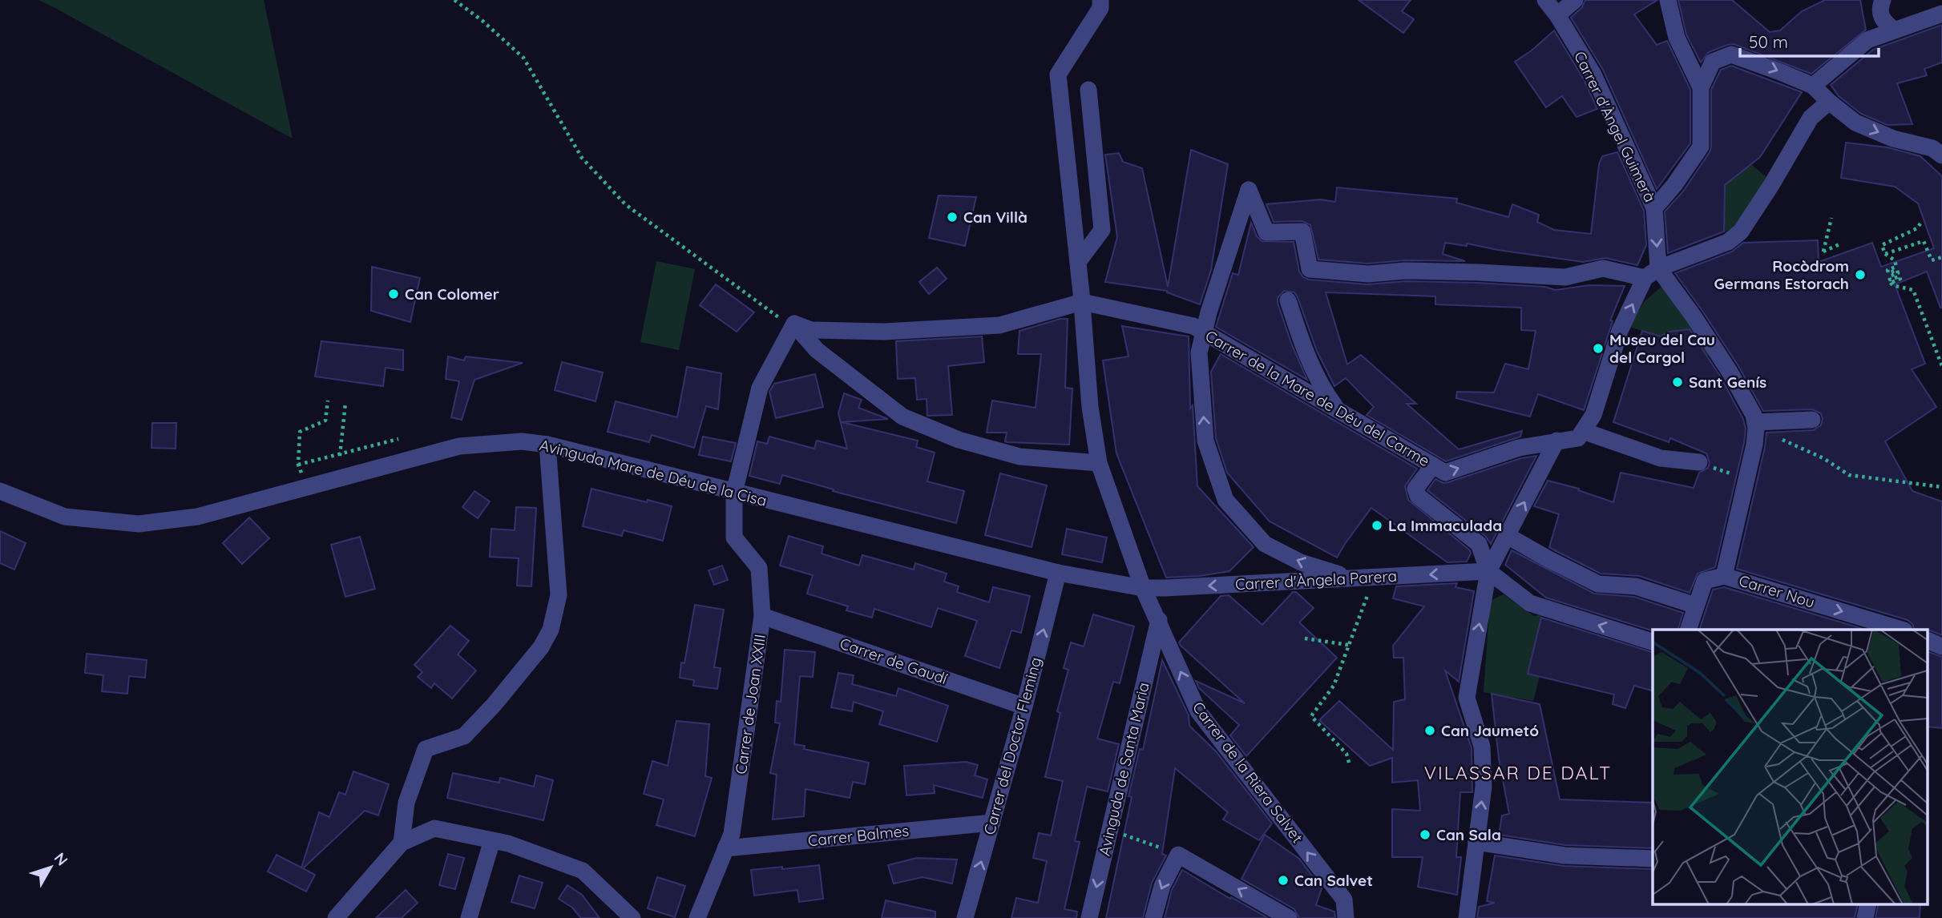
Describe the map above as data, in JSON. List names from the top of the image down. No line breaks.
{"streets":{"street":["Carrer d'Àngel Guimerà","Carrer de la Mare de Déu del Carme","Avinguda Mare de Déu de la Cisa","Carrer d'Àngela Parera","Carrer Nou","Carrer de Gaudí","Carrer de Joan XXIII","Carrer del Doctor Fleming","Avinguda de Santa Maria","Carrer de la Riera Salvet","Carrer Balmes"]},"crossings":[["Carrer d'Àngel Guimerà","Carrer de la Mare de Déu del Carme"],["Carrer de la Mare de Déu del Carme","Carrer de la Riera Salvet"],["Avinguda Mare de Déu de la Cisa","Carrer d'Àngela Parera"],["Avinguda Mare de Déu de la Cisa","Carrer de Joan XXIII"],["Avinguda Mare de Déu de la Cisa","Carrer del Doctor Fleming"],["Avinguda Mare de Déu de la Cisa","Carrer de la Riera Salvet"],["Carrer d'Àngela Parera","Carrer de la Riera Salvet"],["Carrer de Gaudí","Carrer de Joan XXIII"],["Carrer de Gaudí","Carrer del Doctor Fleming"],["Carrer de Joan XXIII","Carrer Balmes"],["Carrer del Doctor Fleming","Carrer Balmes"],["Avinguda de Santa Maria","Carrer de la Riera Salvet"]],"one_way":["Carrer d'Àngela Parera","Carrer Nou","Carrer del Doctor Fleming","Carrer de la Riera Salvet"],"districts":["VILASSAR DE DALT"],"places":["Can Villà","Rocòdrom Germans Estorach","Can Colomer","Museu del Cau del Cargol","Sant Genís","La Immaculada","Can Jaumetó","Can Sala","Can Salvet"],"scale_bar":"50 m","north":"top right"}
